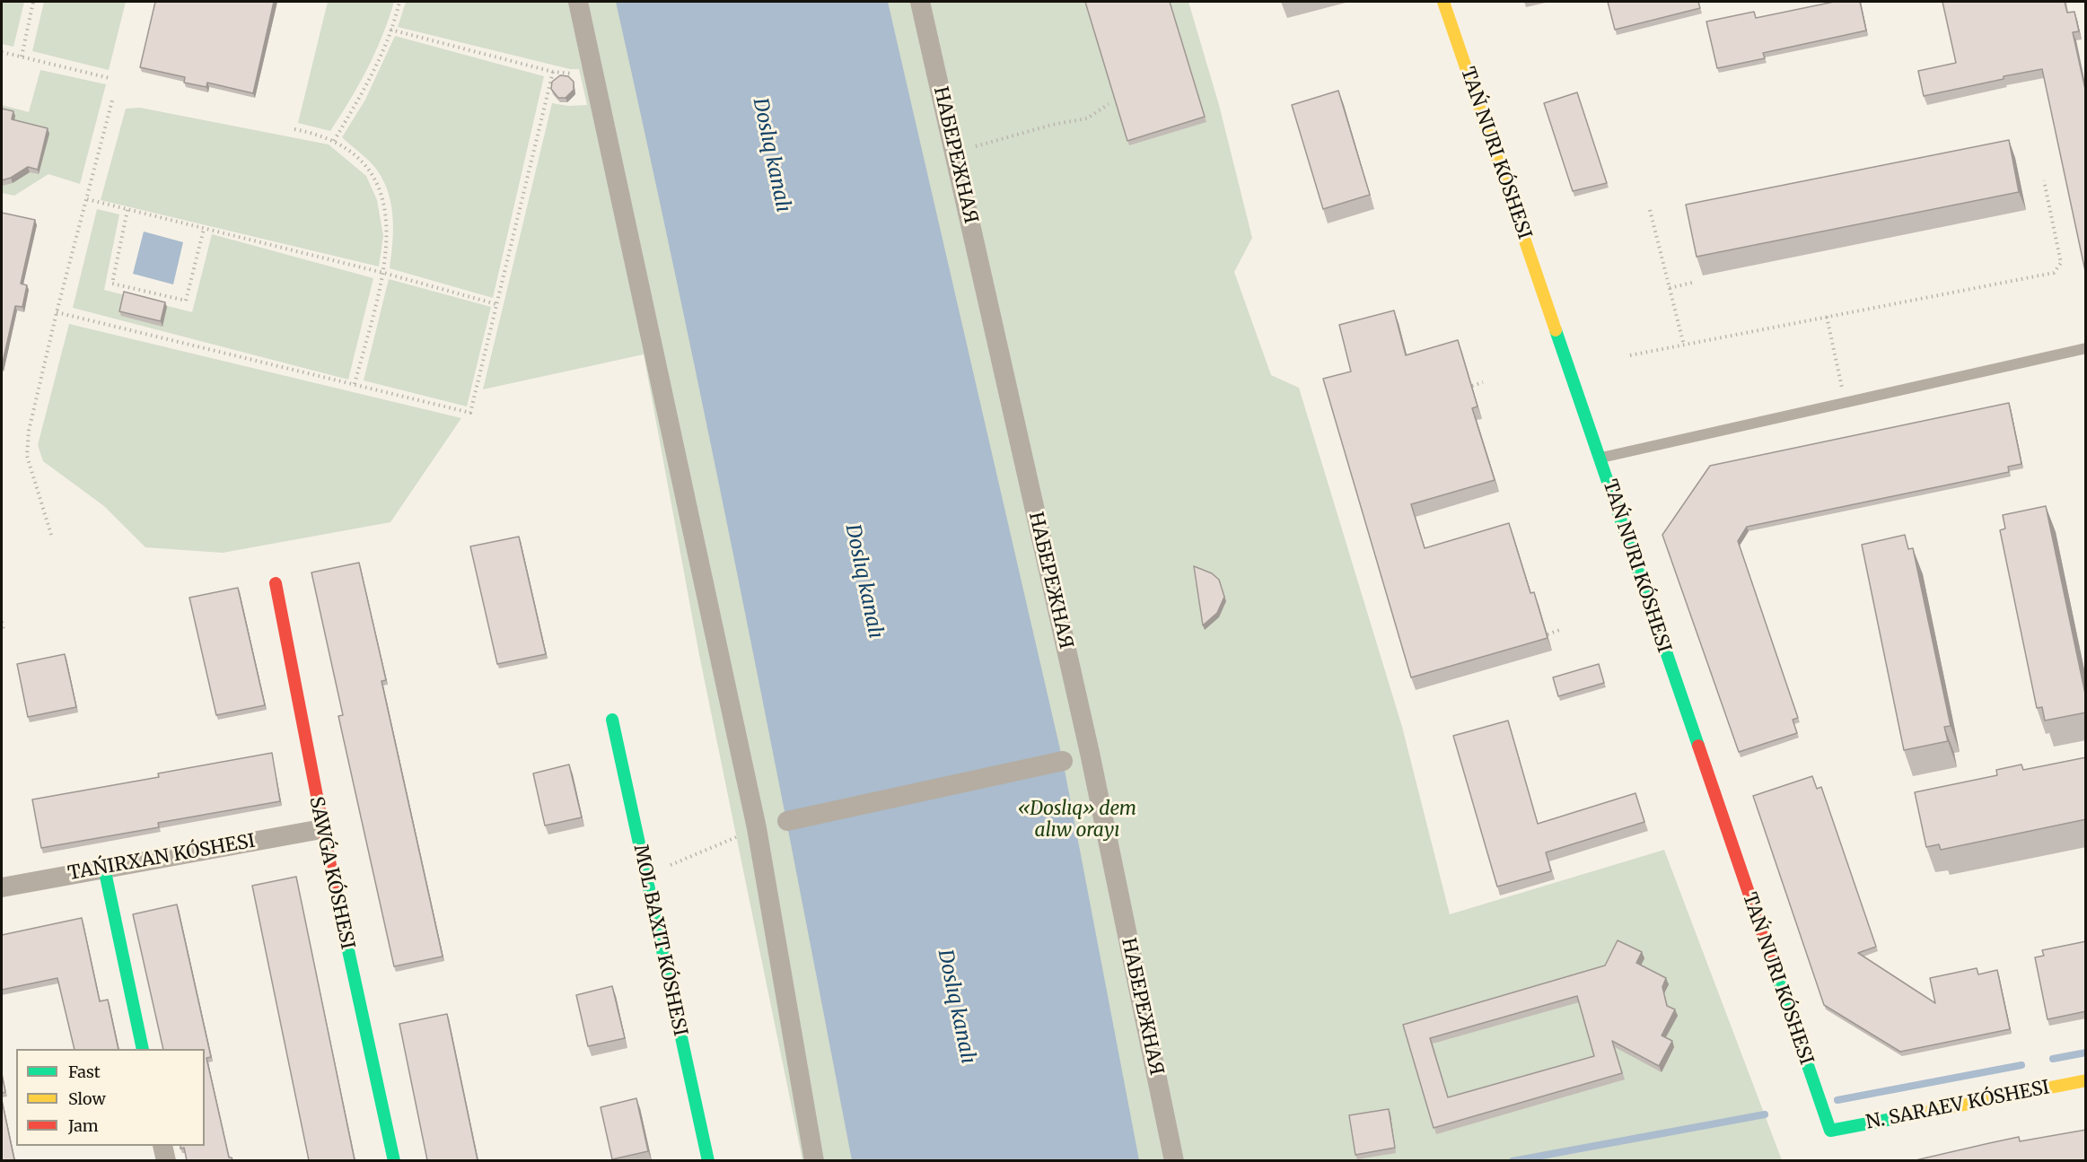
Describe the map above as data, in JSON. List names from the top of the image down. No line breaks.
{"streets":{"street":["НАБЕРЕЖНАЯ","TAŃIRXAN KÓSHESI","SAWǴA KÓSHESI","N. SARAEV KÓSHESI"]},"crossings":[["TAŃIRXAN KÓSHESI","SAWǴA KÓSHESI"]],"water":["Doslıq kanalı"],"parks":["«Doslıq» dem alıw orayı"],"legend":["Fast","Slow","Jam"]}
